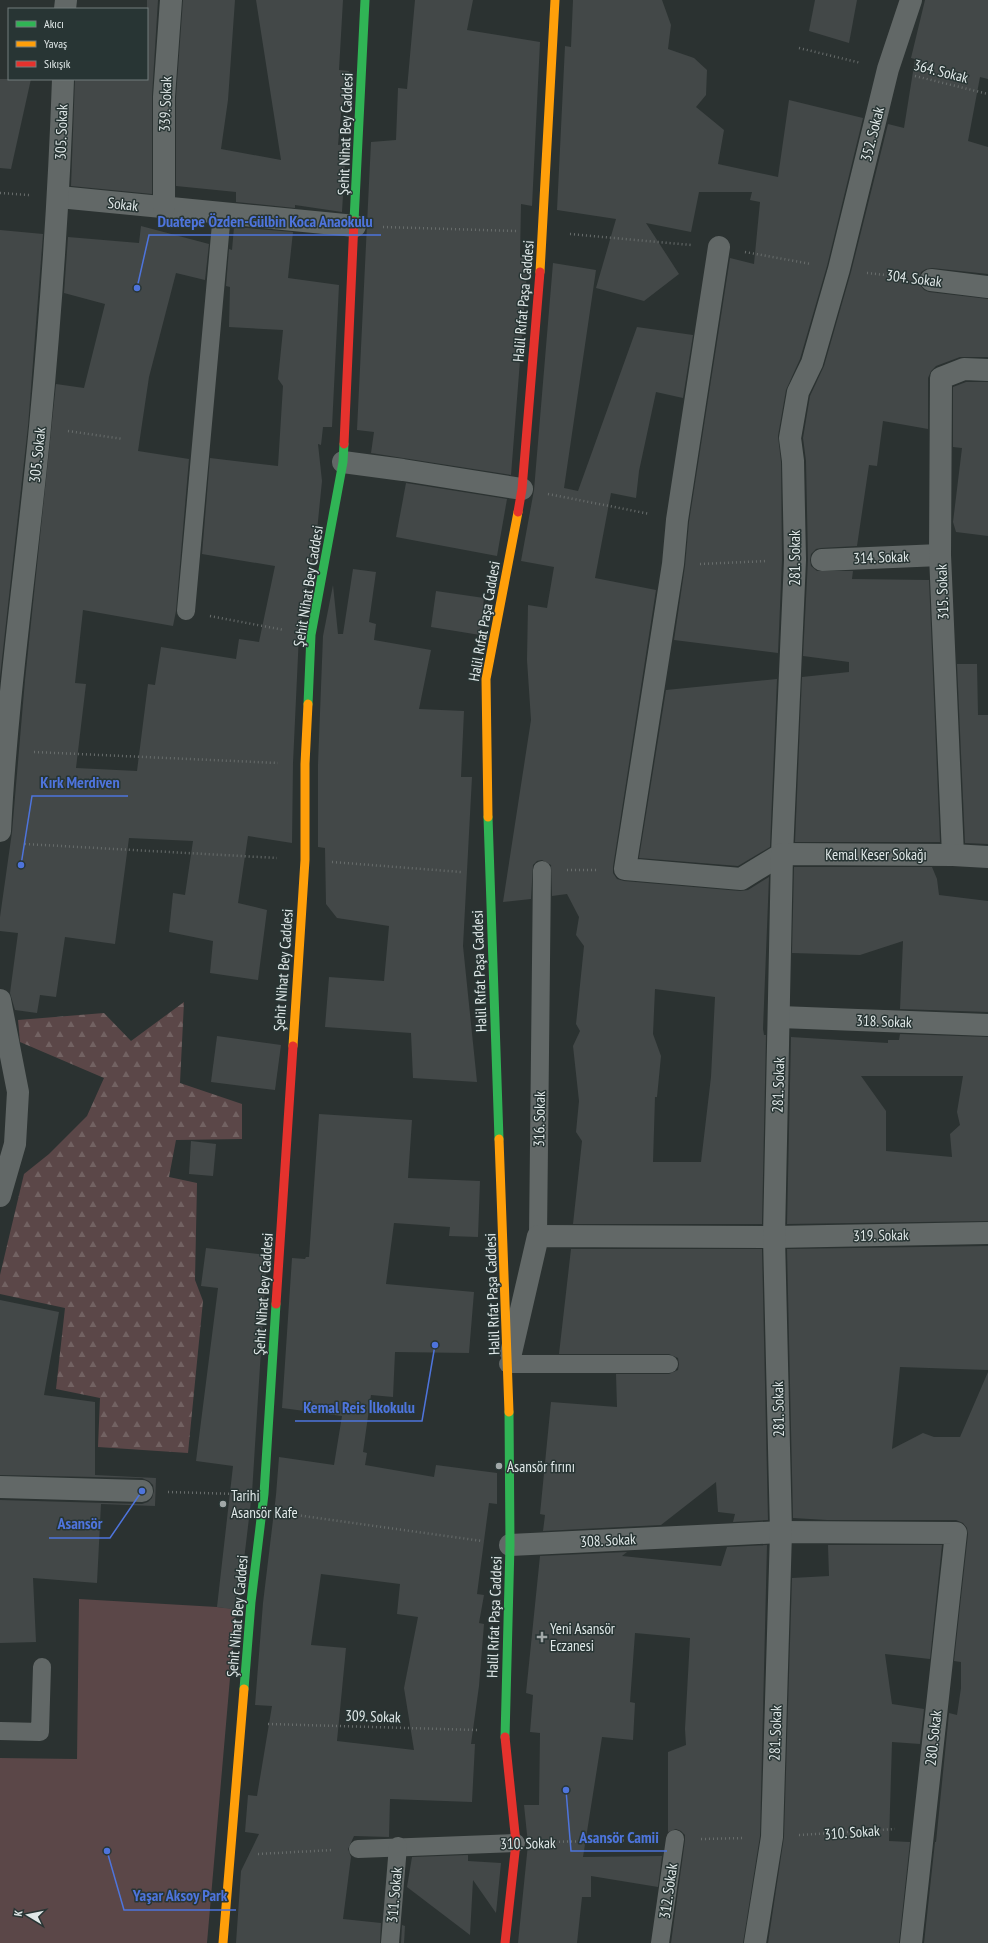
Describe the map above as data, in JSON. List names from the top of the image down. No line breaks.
{"streets":{"street":["339. Sokak","305. Sokak","Şehit Nihat Bey Caddesi","352. Sokak","Sokak","304. Sokak","Halil Rıfat Paşa Caddesi","314. Sokak","281. Sokak","315. Sokak","Kemal Keser Sokağı","318. Sokak","316. Sokak","319. Sokak","308. Sokak","280. Sokak"],"lane":["310. Sokak","312. Sokak","311. Sokak"],"path":["364. Sokak","309. Sokak"]},"crossings":[["364. Sokak","352. Sokak"],["339. Sokak","Sokak"],["305. Sokak","Sokak"],["Şehit Nihat Bey Caddesi","Sokak"],["Şehit Nihat Bey Caddesi","309. Sokak"],["352. Sokak","304. Sokak"],["352. Sokak","281. Sokak"],["304. Sokak","281. Sokak"],["Halil Rıfat Paşa Caddesi","316. Sokak"],["Halil Rıfat Paşa Caddesi","308. Sokak"],["Halil Rıfat Paşa Caddesi","309. Sokak"],["Halil Rıfat Paşa Caddesi","310. Sokak"],["314. Sokak","315. Sokak"],["281. Sokak","Kemal Keser Sokağı"],["281. Sokak","318. Sokak"],["281. Sokak","319. Sokak"],["281. Sokak","308. Sokak"],["281. Sokak","310. Sokak"],["315. Sokak","Kemal Keser Sokağı"],["316. Sokak","319. Sokak"],["308. Sokak","280. Sokak"],["280. Sokak","310. Sokak"],["310. Sokak","312. Sokak"],["310. Sokak","311. Sokak"]],"places":{"other":["Duatepe Özden-Gülbin Koca Anaokulu","Kırk Merdiven","Kemal Reis İlkokulu","Asansör fırını","Asansör","Tarihi Asansör Kafe","Asansör Camii","Yaşar Aksoy Park"],"health":["Yeni Asansör Eczanesi"]},"legend":["Akıcı","Yavaş","Sıkışık"],"north":"left"}
